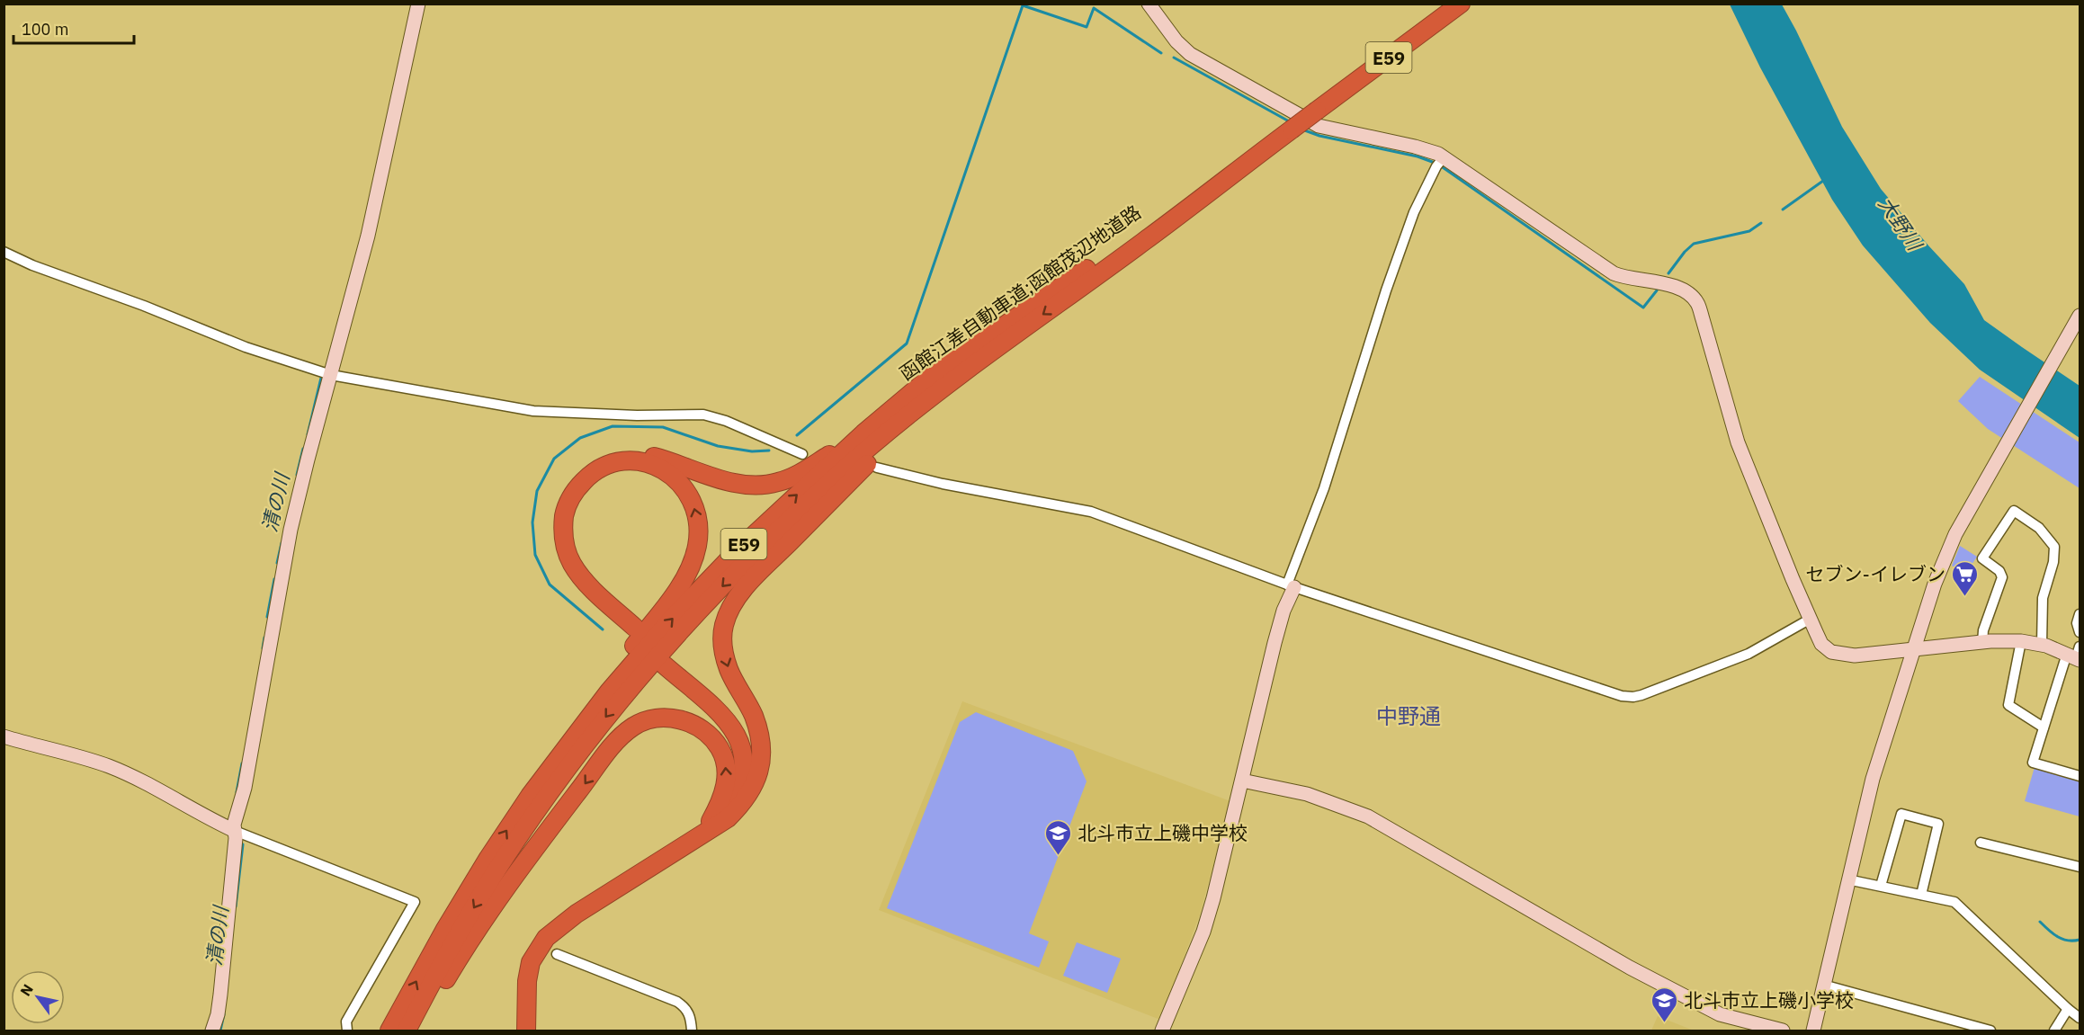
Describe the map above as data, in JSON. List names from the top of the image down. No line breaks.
{"streets":{"highway":["E59","函館江差自動車道;函館茂辺地道路"]},"districts":["中野通"],"water":["大野川","清の川"],"places":{"supermarket":["セブン-イレブン"],"school or university":["北斗市立上磯中学校","北斗市立上磯小学校"]},"scale_bar":"100 m","north":"top left"}
